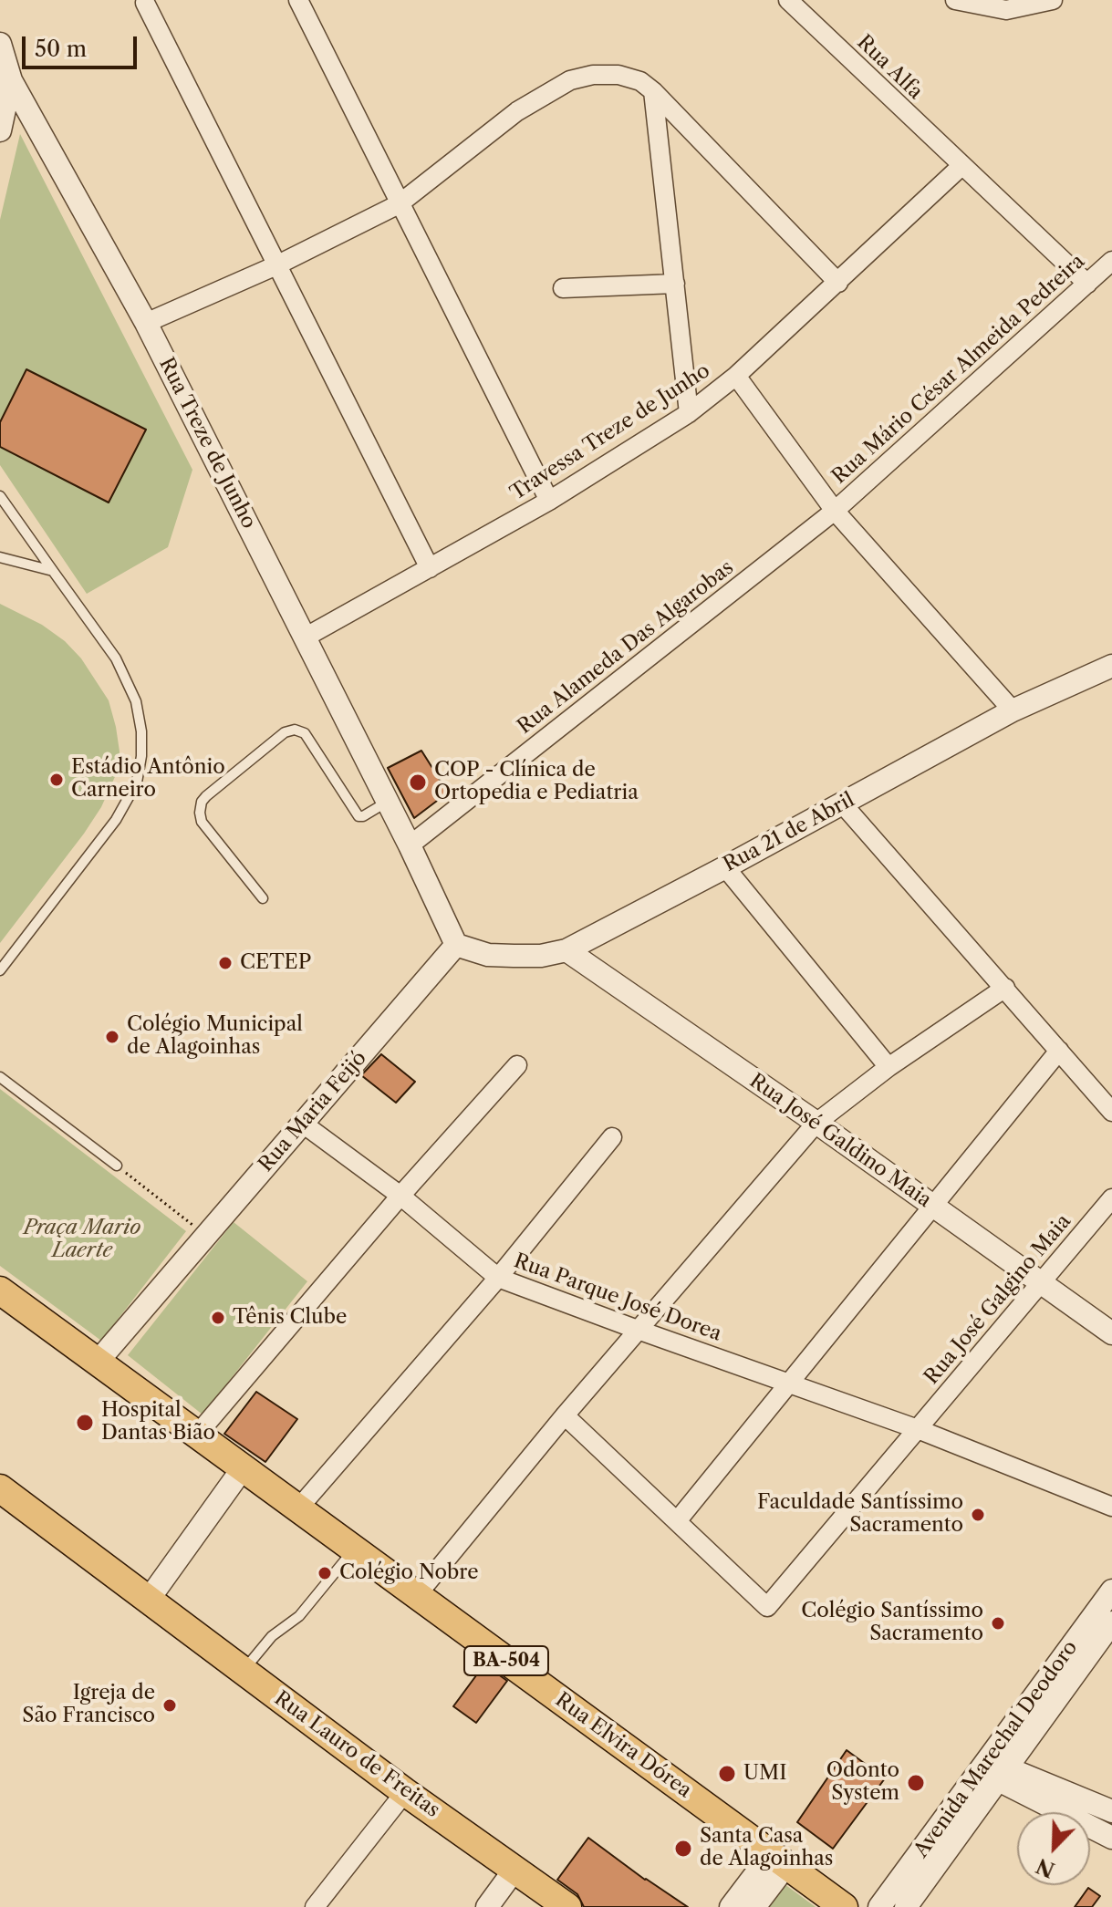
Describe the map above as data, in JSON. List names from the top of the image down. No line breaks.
{"streets":{"main road":["BA-504","Rua Elvira Dórea","Rua Lauro de Freitas"],"street":["Rua Alfa","Rua Mário César Almeida Pedreira","Travessa Treze de Junho","Rua Treze de Junho","Rua Alameda Das Algarobas","Rua 21 de Abril","Rua Maria Feijó","Rua José Galdino Maia","Rua Parque José Dorea","Rua José Galgino Maia","Avenida Marechal Deodoro"]},"crossings":[["Rua Alfa","Rua Mário César Almeida Pedreira"],["Rua Alfa","Travessa Treze de Junho"],["Rua Mário César Almeida Pedreira","Rua Alameda Das Algarobas"],["Travessa Treze de Junho","Rua Treze de Junho"],["Rua Treze de Junho","Rua Alameda Das Algarobas"],["Rua 21 de Abril","Rua Maria Feijó"],["Rua 21 de Abril","Rua José Galdino Maia"],["Rua Maria Feijó","Rua Parque José Dorea"],["Rua Maria Feijó","BA-504"],["Rua José Galdino Maia","Rua José Galgino Maia"],["Rua Parque José Dorea","Rua José Galgino Maia"],["BA-504","Rua Elvira Dórea"]],"parks":["Praça Mario Laerte"],"places":["Estádio Antônio Carneiro","COP - Clínica de Ortopedia e Pediatria","CETEP","Colégio Municipal de Alagoinhas","Tênis Clube","Hospital Dantas Bião","Faculdade Santíssimo Sacramento","Colégio Nobre","Colégio Santíssimo Sacramento","Igreja de São Francisco","UMI","Odonto System","Santa Casa de Alagoinhas"],"scale_bar":"50 m","north":"bottom left"}
